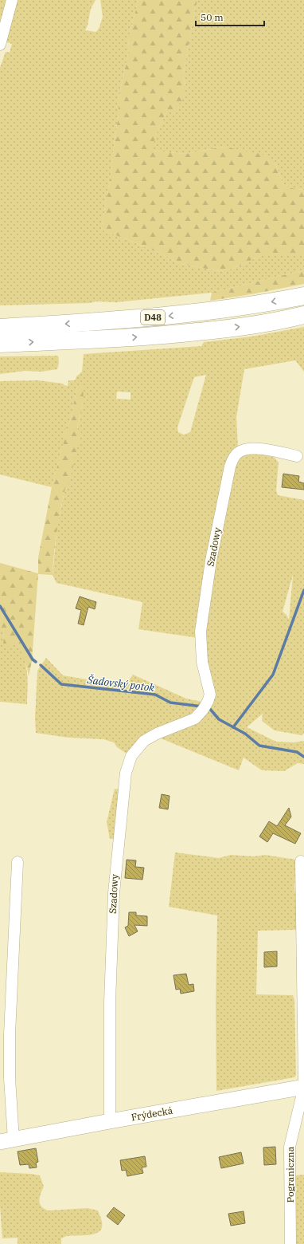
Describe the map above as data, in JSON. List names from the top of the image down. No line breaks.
{"streets":{"highway":["D48"],"main road":["Frýdecká"],"street":["Szadowy","Pograniczna"]},"crossings":[["Szadowy","Frýdecká"],["Frýdecká","Pograniczna"]],"water":["Šadovský potok"],"scale_bar":"50 m"}
